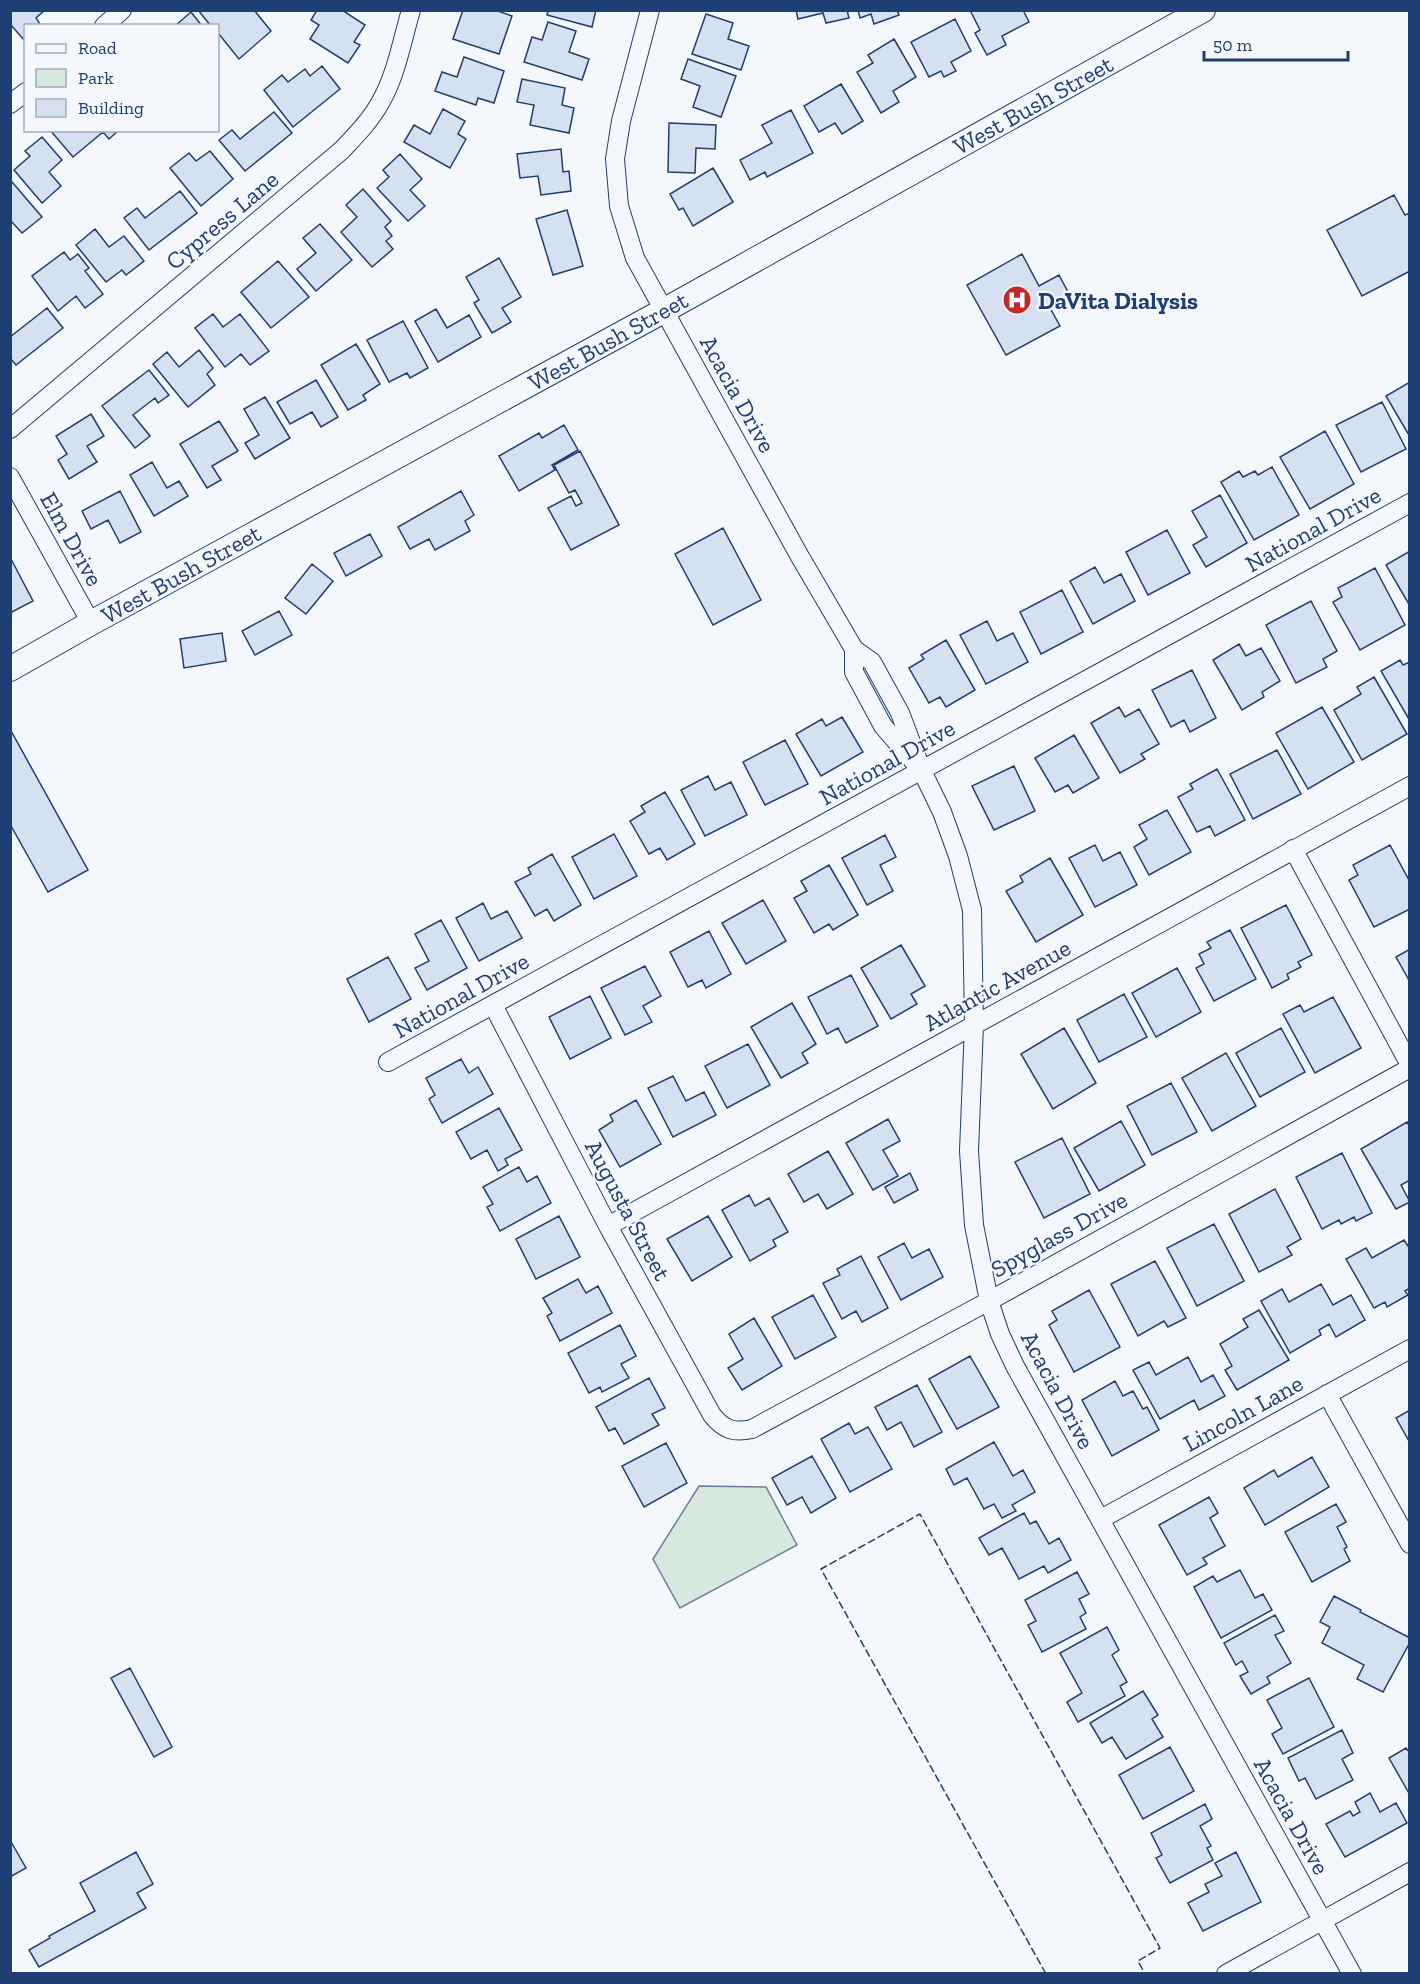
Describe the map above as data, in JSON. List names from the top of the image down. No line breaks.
{"streets":{"main road":["West Bush Street"],"street":["Cypress Lane","Acacia Drive","National Drive","Elm Drive","Atlantic Avenue","Augusta Street","Spyglass Drive","Lincoln Lane"]},"crossings":[["West Bush Street","Acacia Drive"],["West Bush Street","Elm Drive"],["Acacia Drive","National Drive"],["Acacia Drive","Atlantic Avenue"],["Acacia Drive","Spyglass Drive"],["Acacia Drive","Lincoln Lane"],["National Drive","Augusta Street"],["Atlantic Avenue","Augusta Street"],["Augusta Street","Spyglass Drive"]],"places":{"hospital":["DaVita Dialysis"]},"legend":["Road","Park","Building"],"scale_bar":"50 m"}
